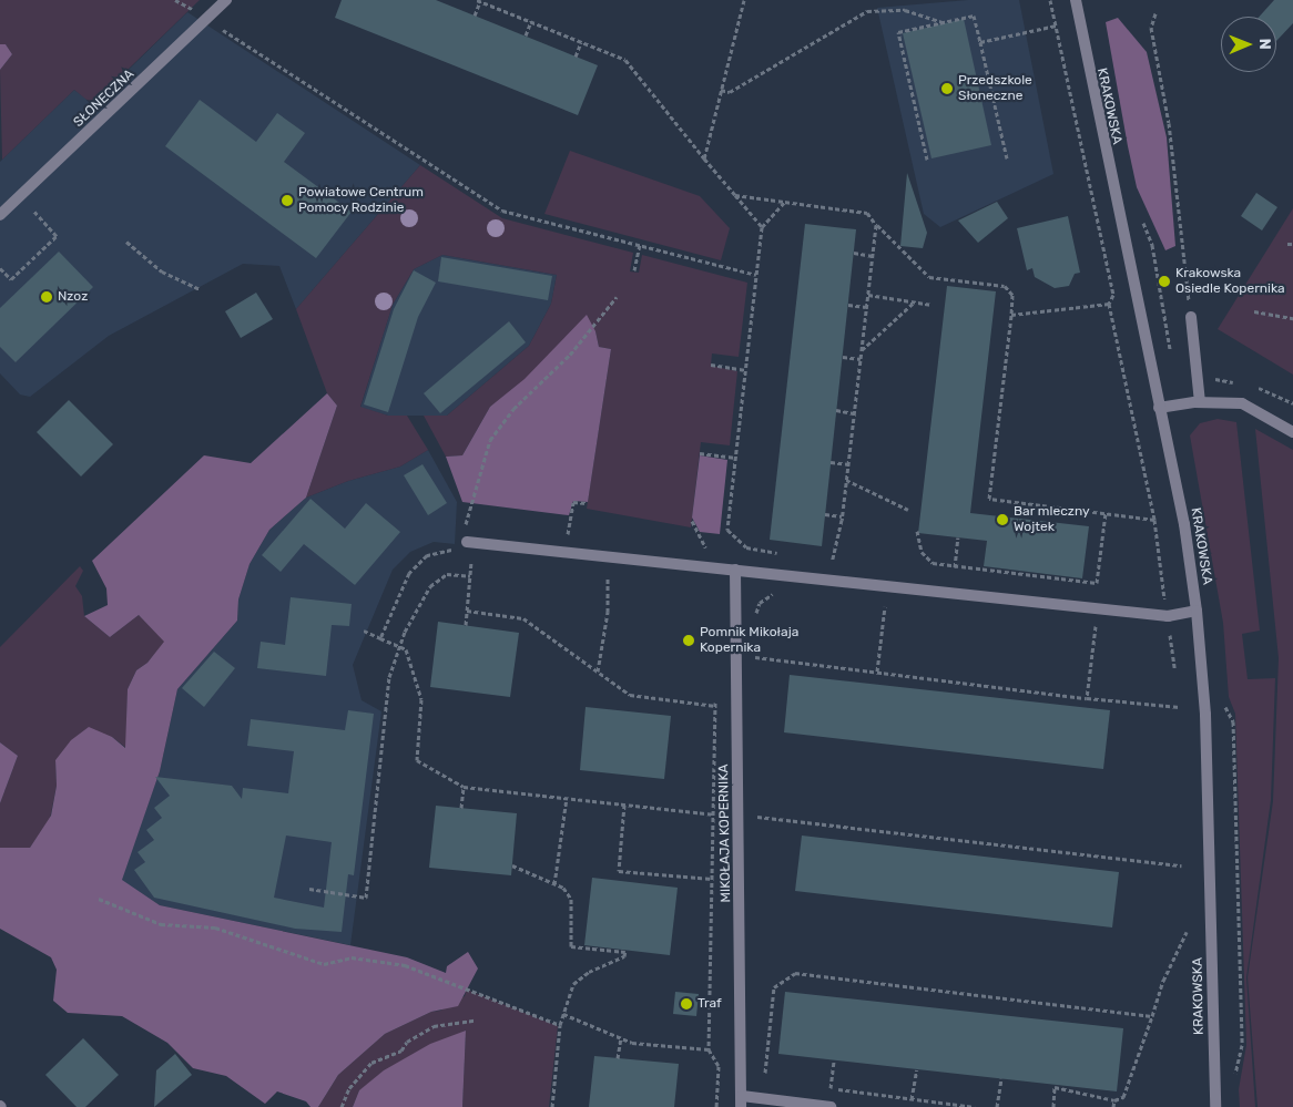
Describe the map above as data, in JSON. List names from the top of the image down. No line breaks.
{"streets":{"street":["SŁONECZNA","KRAKOWSKA","MIKOŁAJA KOPERNIKA"]},"places":["Przedszkole Słoneczne","Powiatowe Centrum Pomocy Rodzinie","Krakowska Osiedle Kopernika","Nzoz","Bar mleczny Wojtek","Pomnik Mikołaja Kopernika","Traf"],"north":"right"}
